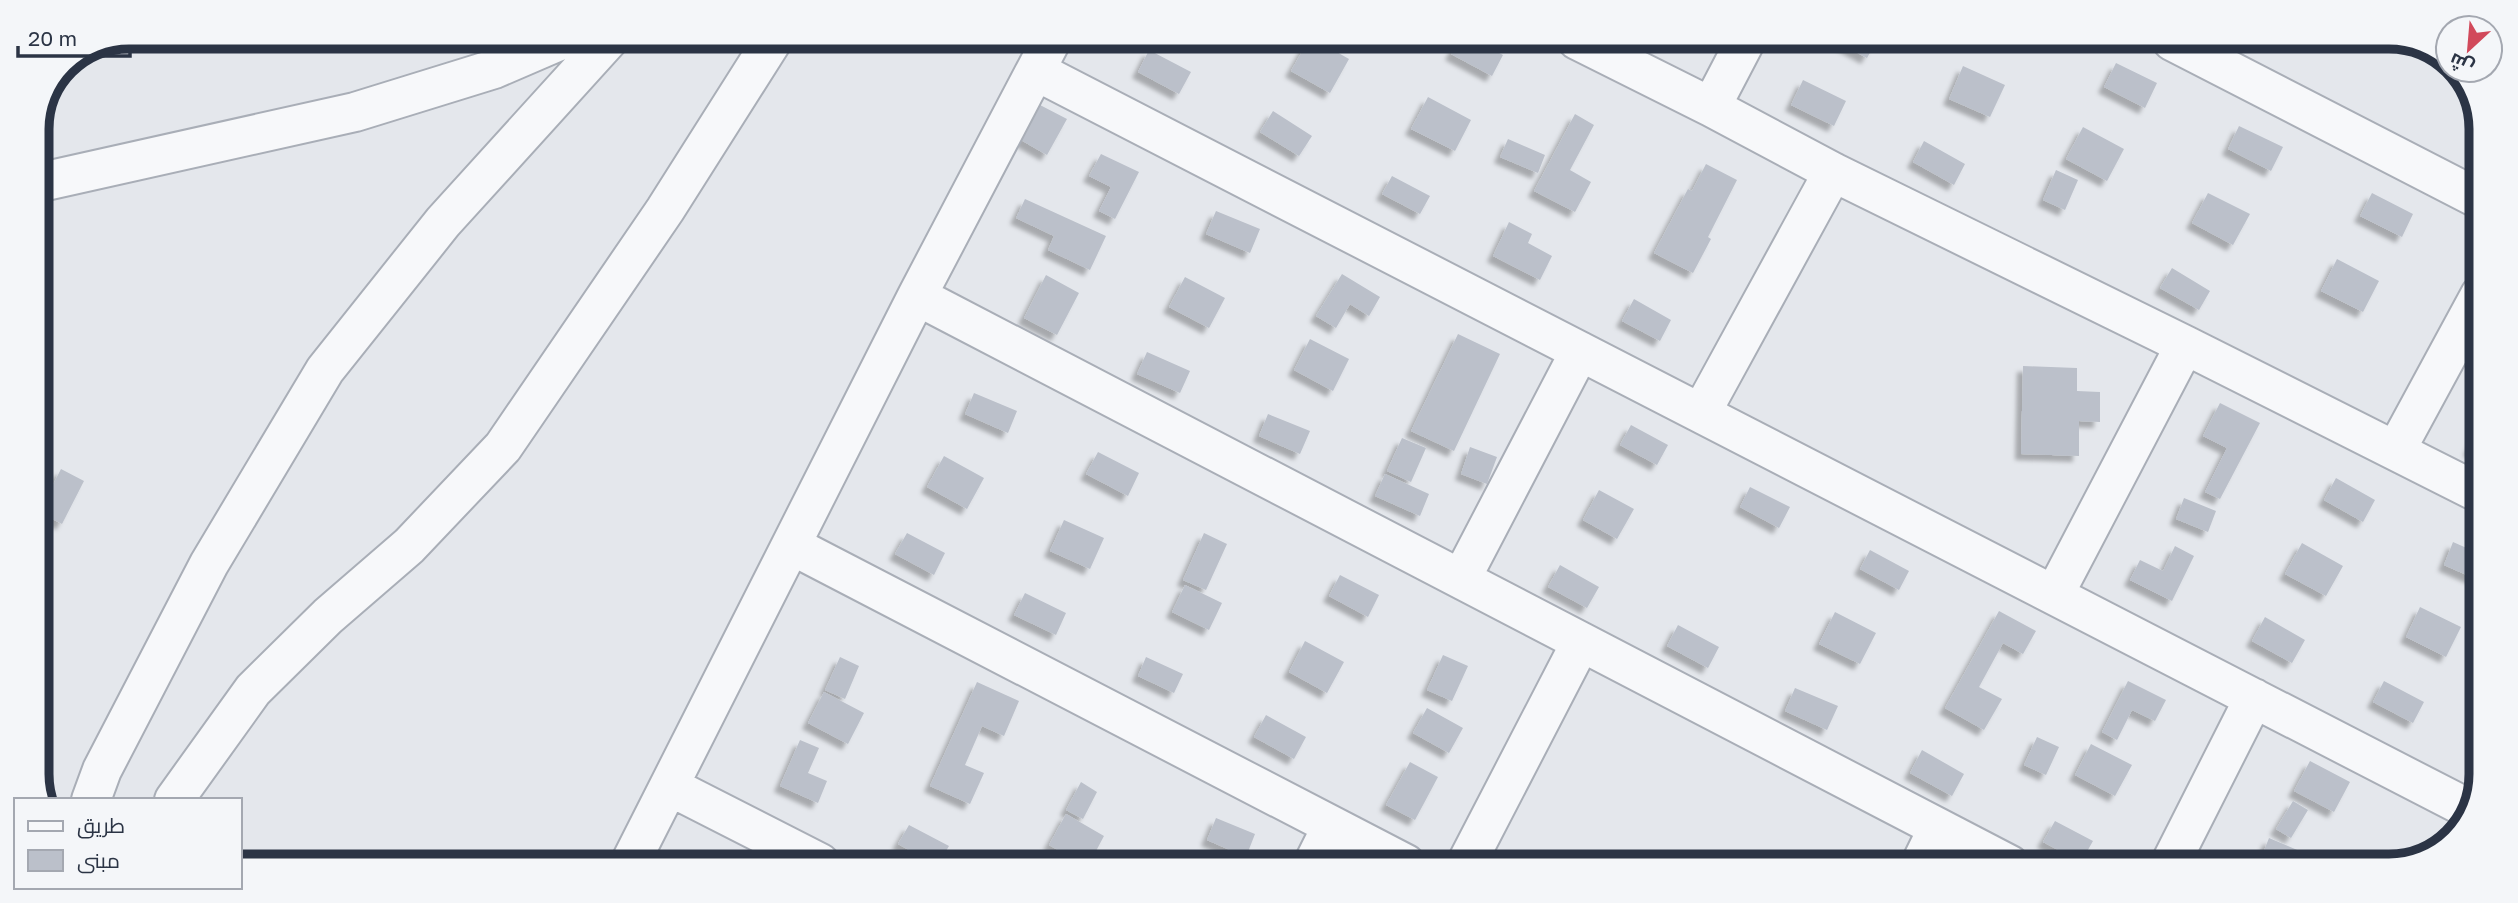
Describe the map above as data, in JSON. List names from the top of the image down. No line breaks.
{"legend":["طريق","مبنى"],"scale_bar":"20 m","north":"bottom left"}
